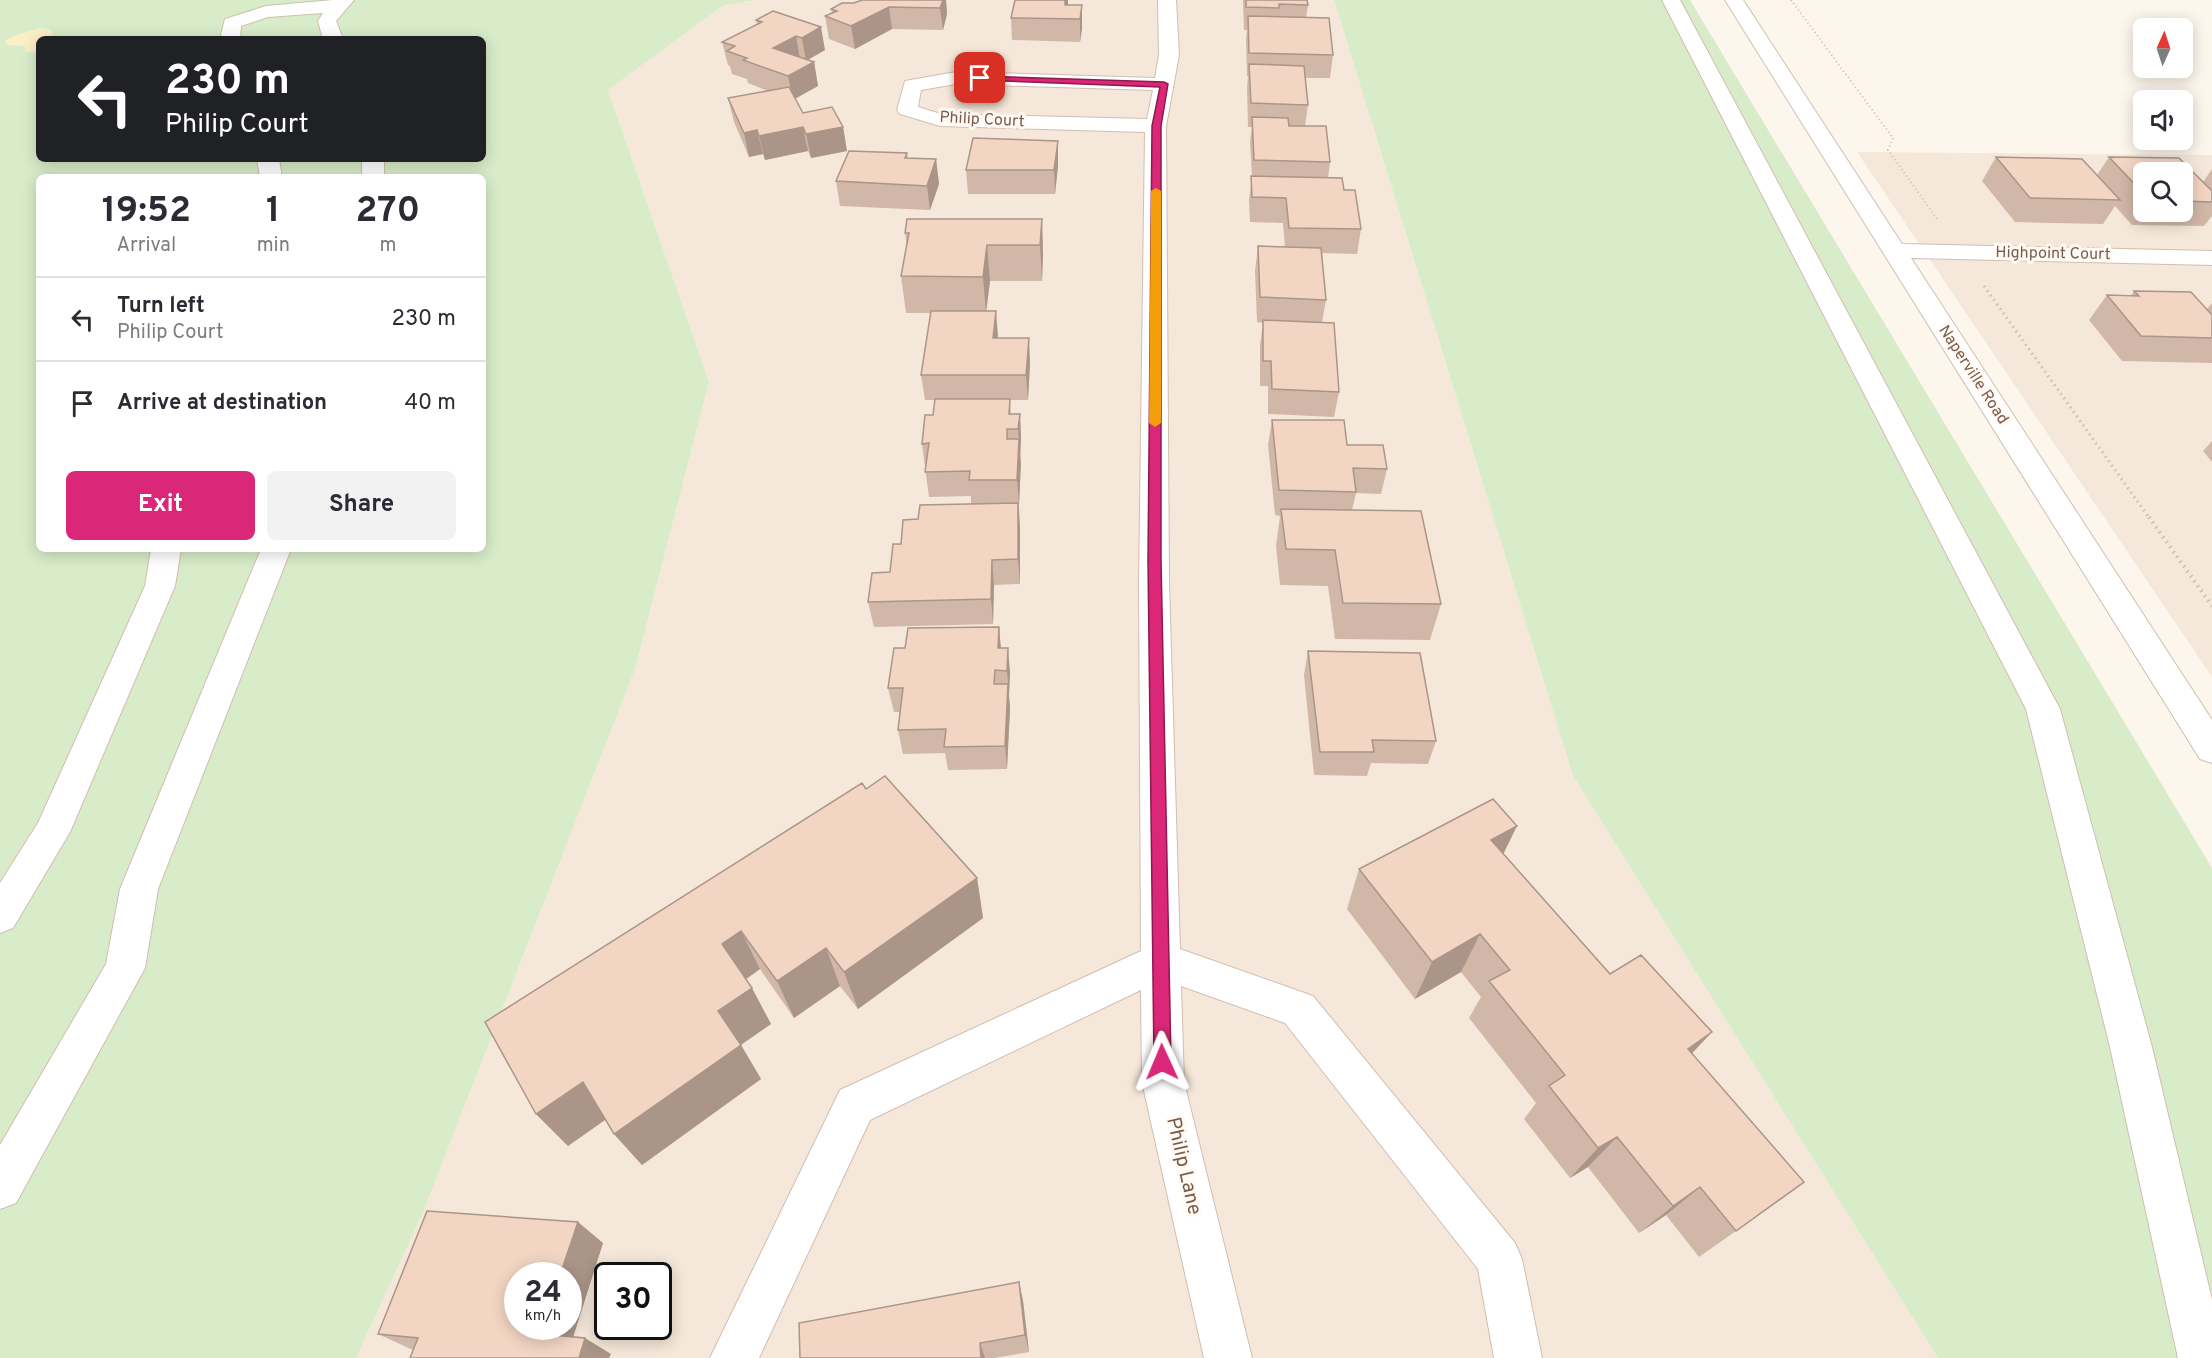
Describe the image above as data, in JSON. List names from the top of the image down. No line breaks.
{"streets":{"street":["Philip Court","Highpoint Court","Naperville Road","Philip Lane"]},"crossings":[["Philip Court","Philip Lane"],["Highpoint Court","Naperville Road"]],"north":"top","page":{"turn":["230 m","Philip Court"],"eta":["19:52","Arrival","1","min","270","m"],"list":[{"name":"Turn left","note":"Philip Court","value":"230 m"},{"name":"Arrive at destination","value":"40 m"}],"buttons":["Exit","Share"],"speed":"24 km/h","limit":"30"}}
